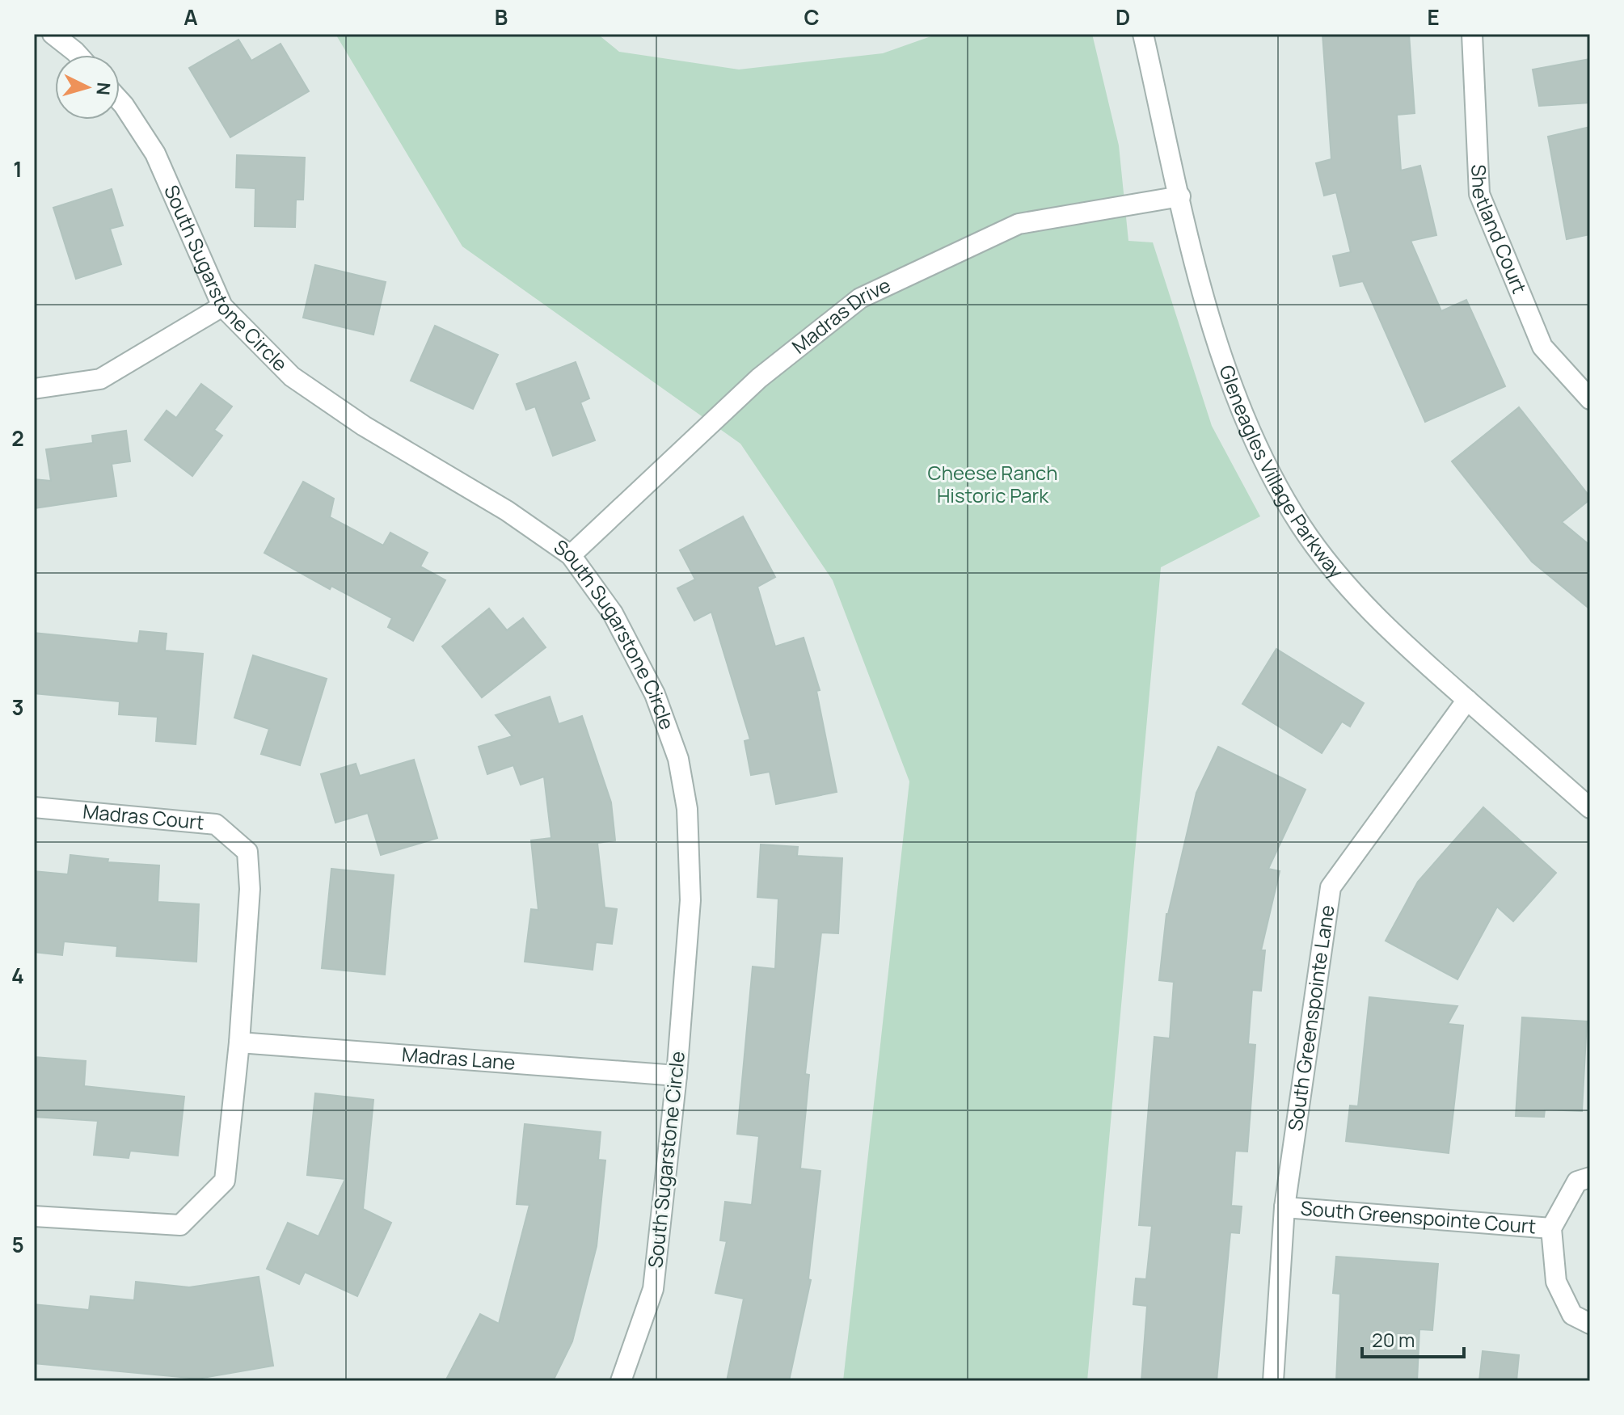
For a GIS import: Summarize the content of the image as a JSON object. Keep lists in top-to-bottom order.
{
  "streets": {
    "street": [
      "Shetland Court",
      "South Sugarstone Circle",
      "Madras Drive",
      "Gleneagles Village Parkway",
      "Madras Court",
      "South Greenspointe Lane",
      "Madras Lane",
      "South Greenspointe Court"
    ]
  },
  "crossings": [
    ["South Sugarstone Circle", "Madras Drive"],
    ["South Sugarstone Circle", "Madras Lane"],
    ["Madras Drive", "Gleneagles Village Parkway"],
    ["Gleneagles Village Parkway", "South Greenspointe Lane"],
    ["Madras Court", "Madras Lane"],
    ["South Greenspointe Lane", "South Greenspointe Court"]
  ],
  "parks": ["Cheese Ranch Historic Park"],
  "scale_bar": "20 m",
  "north": "right",
  "grid": {
    "columns": [
      "A",
      "B",
      "C",
      "D",
      "E"
    ],
    "rows": [
      "1",
      "2",
      "3",
      "4",
      "5"
    ]
  }
}
